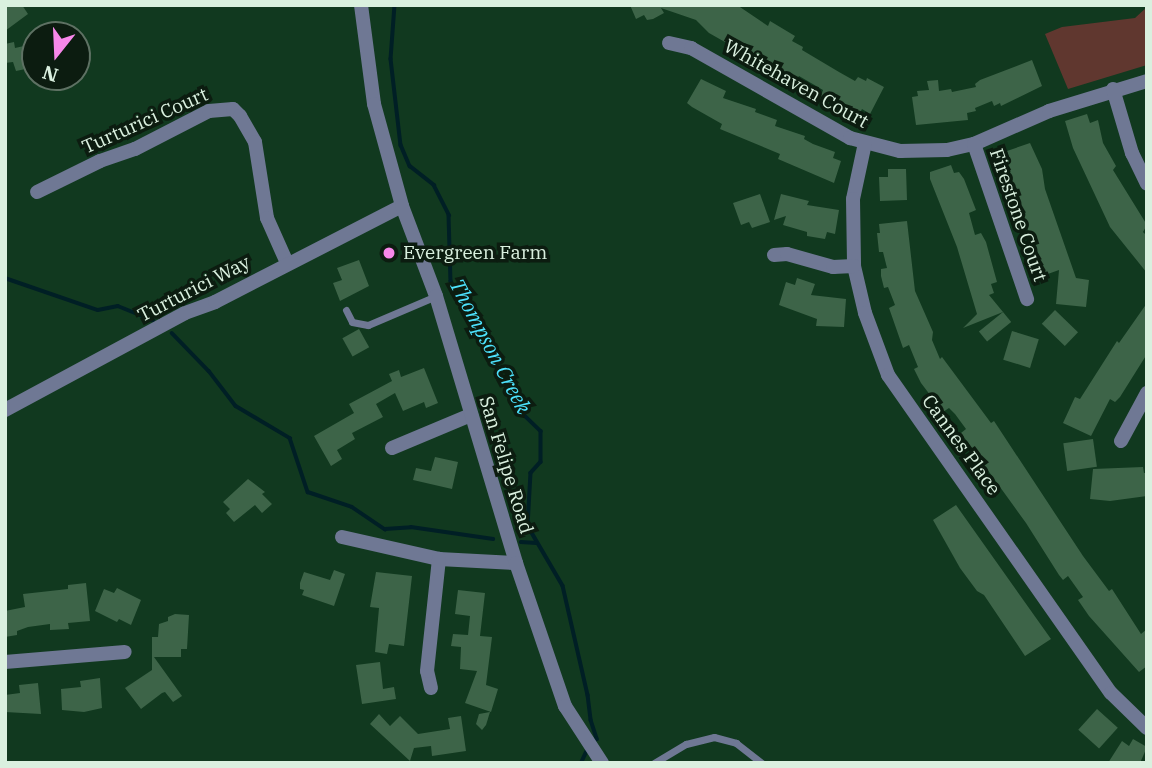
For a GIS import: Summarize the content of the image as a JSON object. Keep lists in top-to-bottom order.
{
  "streets": {
    "street": [
      "Whitehaven Court",
      "Turturici Court",
      "Firestone Court",
      "Turturici Way",
      "Cannes Place",
      "San Felipe Road"
    ]
  },
  "crossings": [
    ["Whitehaven Court", "Firestone Court"],
    ["Whitehaven Court", "Cannes Place"],
    ["Turturici Court", "Turturici Way"],
    ["Turturici Way", "San Felipe Road"]
  ],
  "water": ["Thompson Creek"],
  "places": ["Evergreen Farm"],
  "north": "bottom"
}
